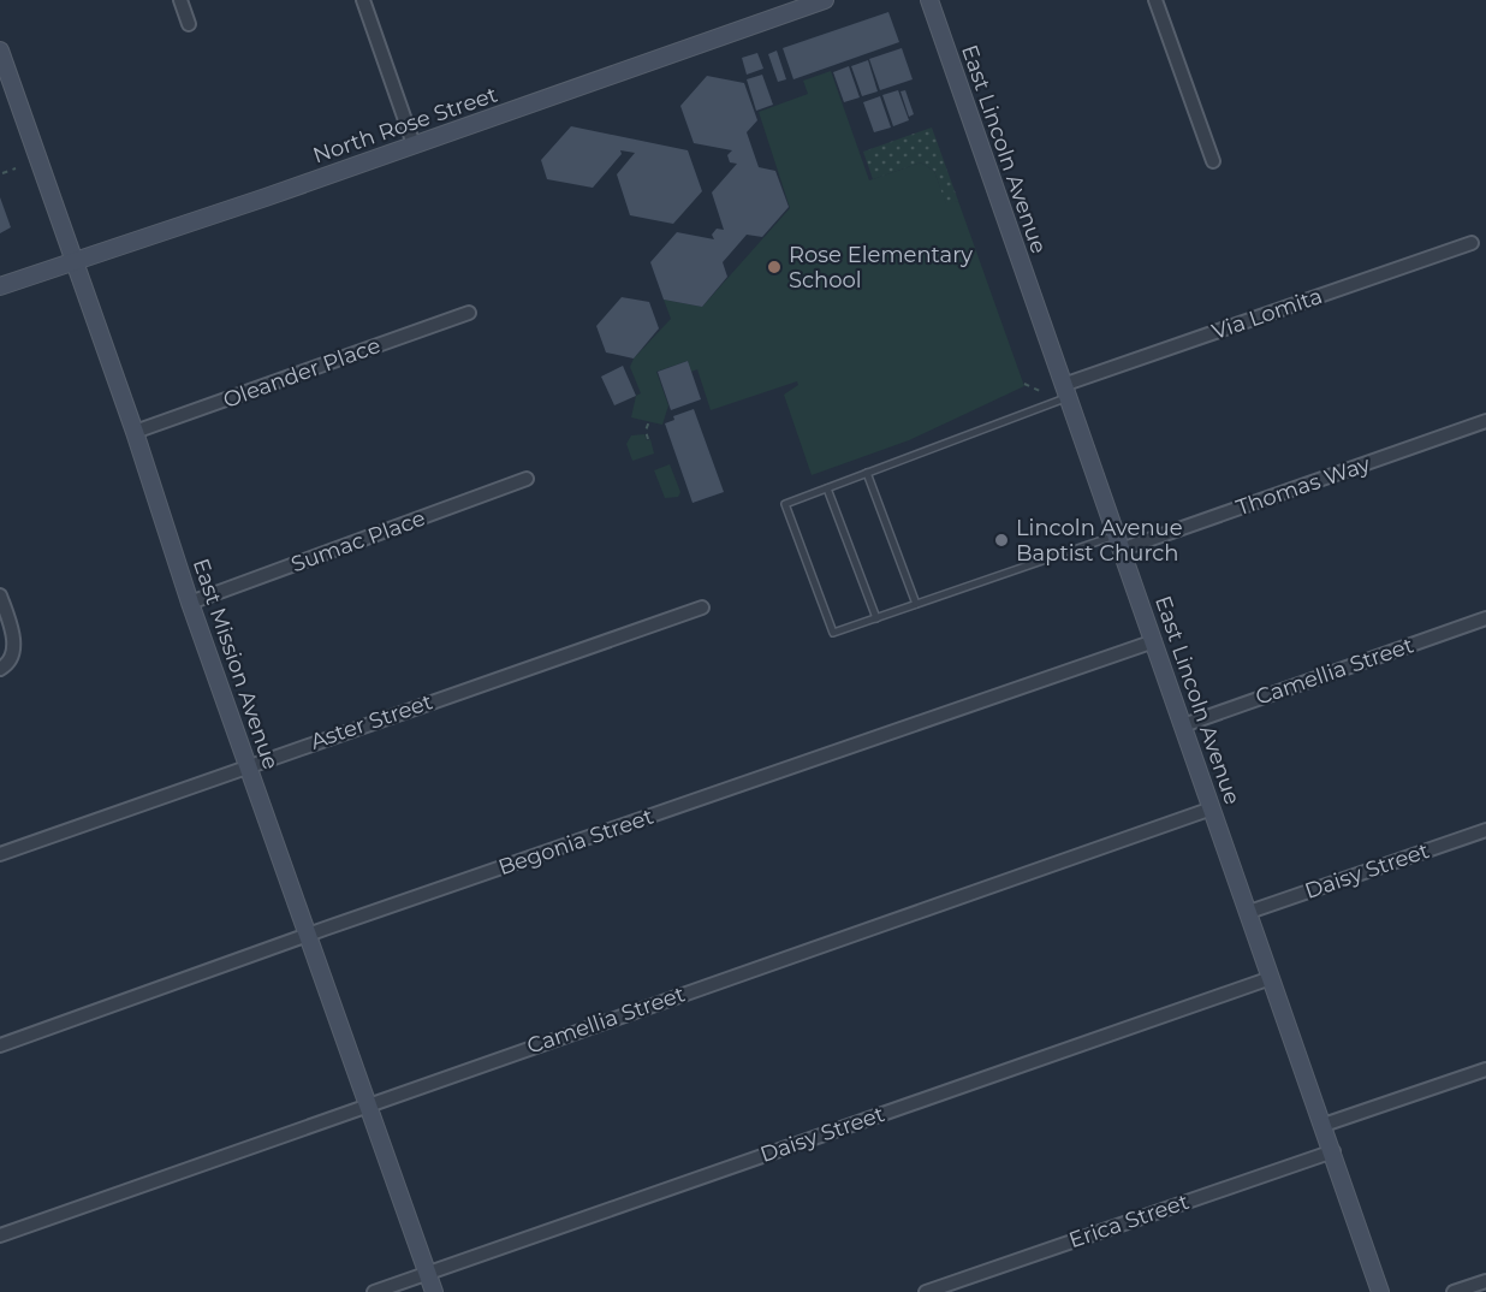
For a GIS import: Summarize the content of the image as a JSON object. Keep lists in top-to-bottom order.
{
  "streets": {
    "main road": ["North Rose Street", "East Lincoln Avenue", "East Mission Avenue"],
    "street": [
      "Via Lomita",
      "Oleander Place",
      "Thomas Way",
      "Sumac Place",
      "Camellia Street",
      "Aster Street",
      "Begonia Street",
      "Daisy Street",
      "Erica Street"
    ]
  },
  "crossings": [
    ["North Rose Street", "East Mission Avenue"],
    ["East Lincoln Avenue", "Via Lomita"],
    ["East Lincoln Avenue", "Thomas Way"],
    ["East Lincoln Avenue", "Camellia Street"],
    ["East Lincoln Avenue", "Begonia Street"],
    ["East Lincoln Avenue", "Daisy Street"],
    ["East Lincoln Avenue", "Erica Street"],
    ["Oleander Place", "East Mission Avenue"],
    ["Sumac Place", "East Mission Avenue"],
    ["East Mission Avenue", "Camellia Street"],
    ["East Mission Avenue", "Aster Street"],
    ["East Mission Avenue", "Begonia Street"],
    ["East Mission Avenue", "Daisy Street"]
  ],
  "places": ["Rose Elementary School", "Lincoln Avenue Baptist Church"]
}
